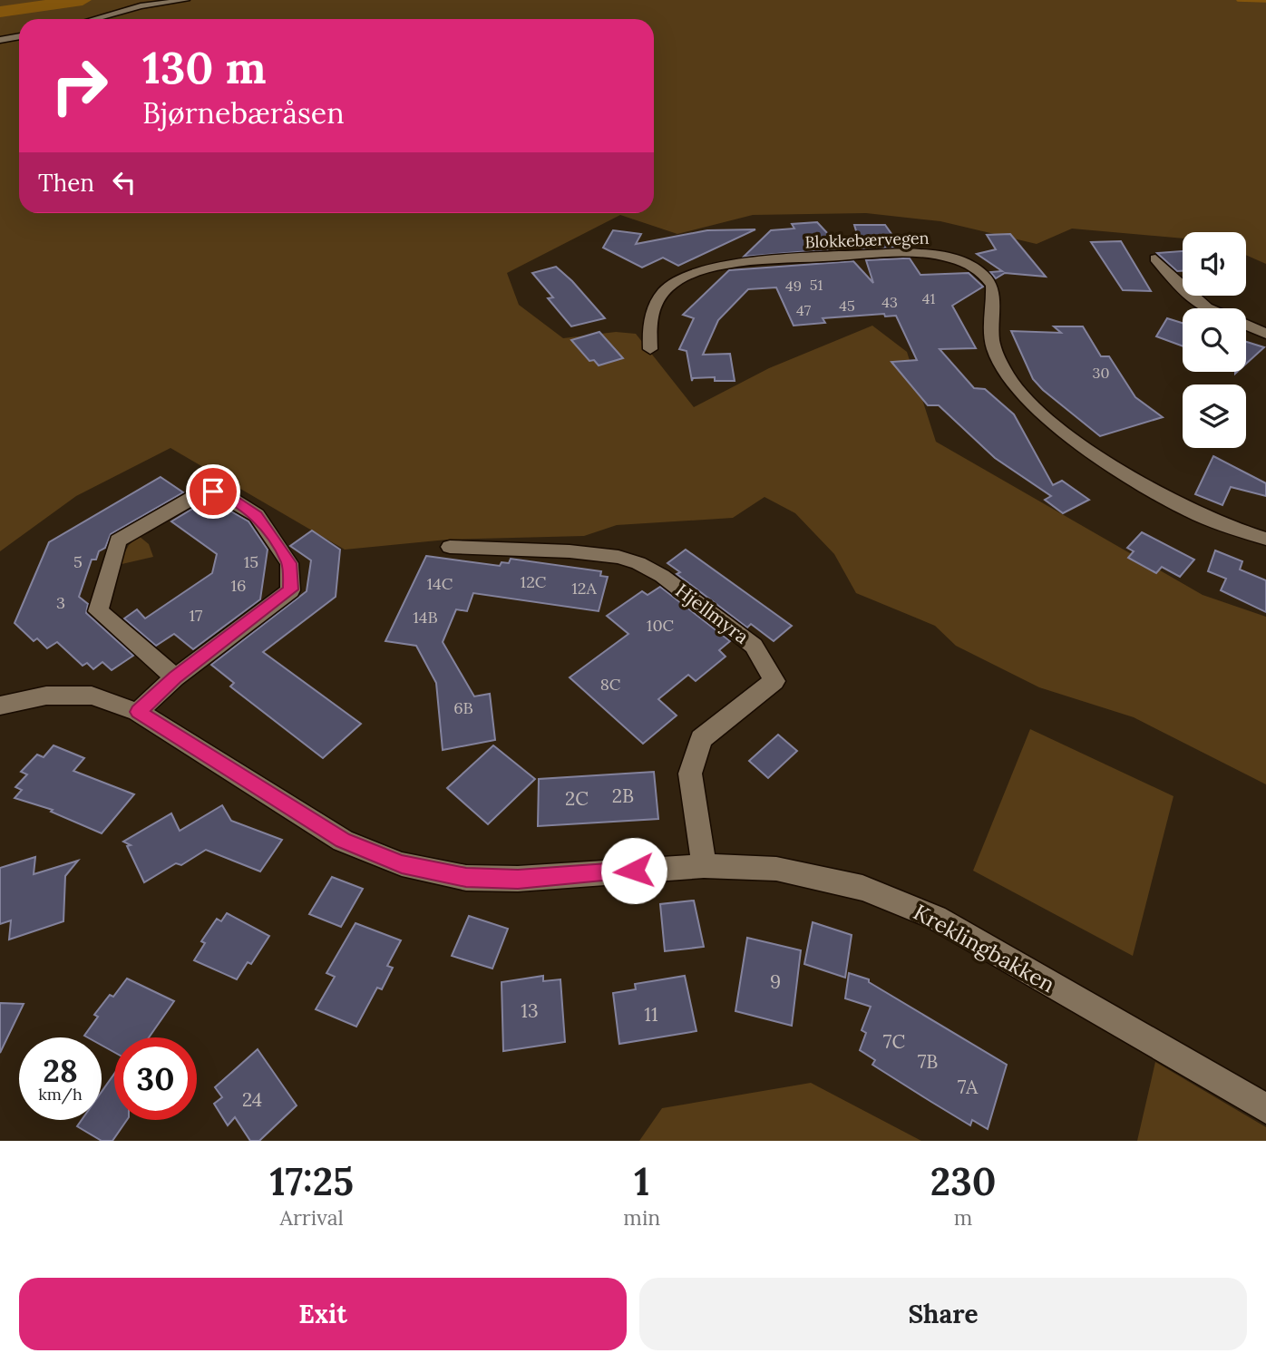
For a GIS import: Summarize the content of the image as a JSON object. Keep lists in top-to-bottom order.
{
  "streets": {
    "street": ["Blokkebærvegen", "Hjellmyra", "Kreklingbakken"]
  },
  "crossings": [
    ["Hjellmyra", "Kreklingbakken"]
  ],
  "house_numbers": [
    "51",
    "49",
    "41",
    "43",
    "45",
    "47",
    "30",
    "5",
    "15",
    "12C",
    "14C",
    "16",
    "12A",
    "3",
    "17",
    "14B",
    "10C",
    "8C",
    "6B",
    "2B",
    "2C",
    "9",
    "13",
    "11",
    "7C",
    "7B",
    "7A",
    "24"
  ],
  "page": {
    "turn": ["130 m", "Bjørnebæråsen"],
    "then": "Then",
    "speed": "28 km/h",
    "limit": "30",
    "eta": [
      "17:25",
      "Arrival",
      "1",
      "min",
      "230",
      "m"
    ],
    "buttons": ["Exit", "Share"]
  }
}
